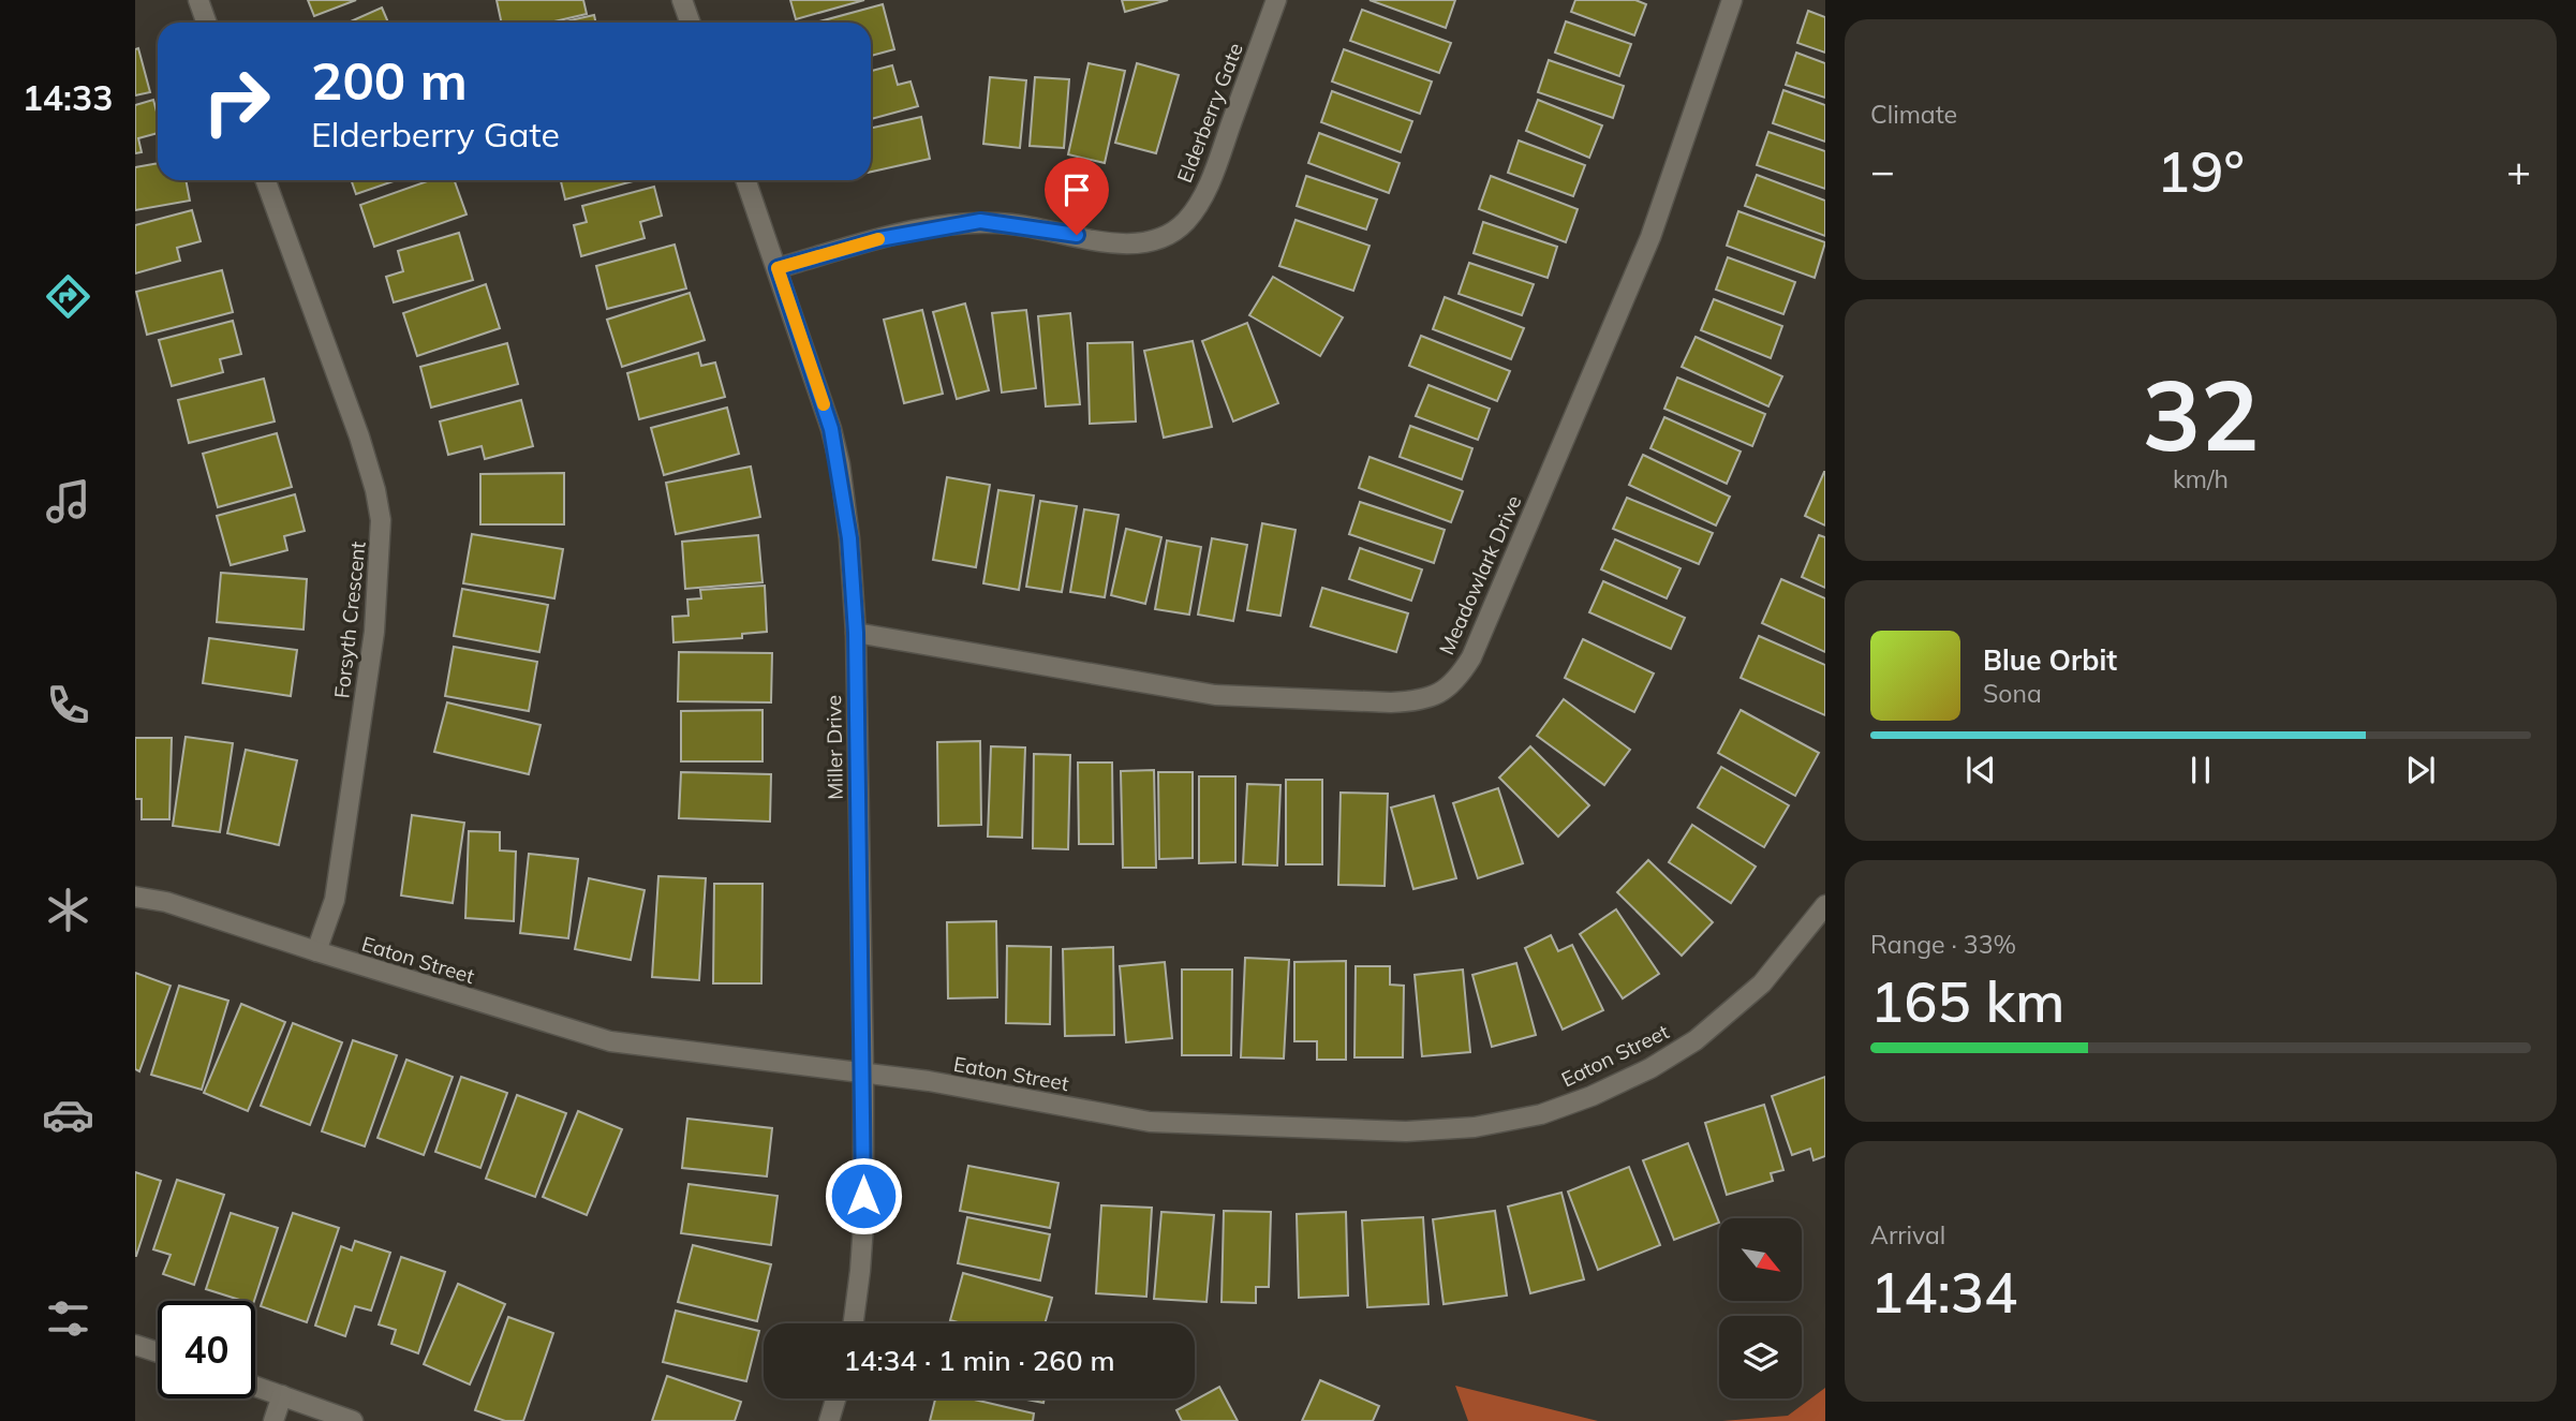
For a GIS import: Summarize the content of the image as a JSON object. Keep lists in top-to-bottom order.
{
  "streets": {
    "street": [
      "Elderberry Gate",
      "Meadowlark Drive",
      "Forsyth Crescent",
      "Miller Drive",
      "Eaton Street"
    ]
  },
  "crossings": [
    ["Elderberry Gate", "Miller Drive"],
    ["Meadowlark Drive", "Miller Drive"],
    ["Forsyth Crescent", "Eaton Street"],
    ["Miller Drive", "Eaton Street"]
  ],
  "north": "bottom right",
  "page": {
    "tabs": "14:33",
    "tile": [
      "Climate",
      ["32", "km/h"],
      ["Range · 33%", "165 km"],
      ["Arrival", "14:34"]
    ],
    "turn": ["200 m", "Elderberry Gate"],
    "heat": ["−", "19°", "+"],
    "song": ["Blue Orbit", "Sona"],
    "limit": "40",
    "trip": "14:34 · 1 min · 260 m"
  }
}
